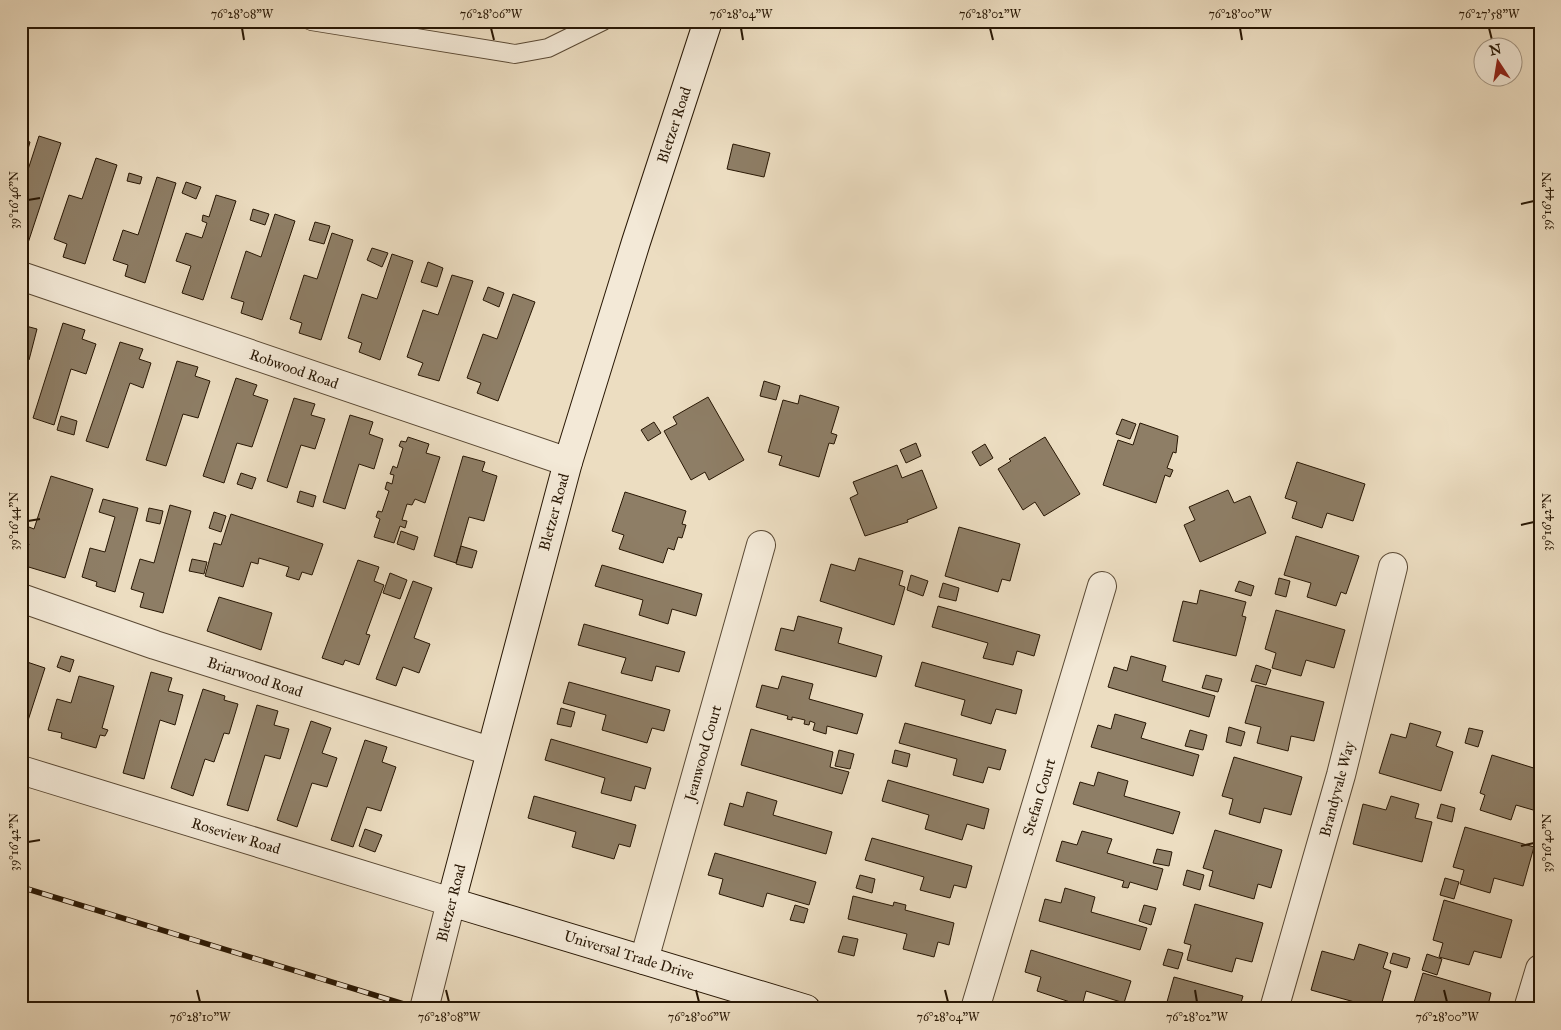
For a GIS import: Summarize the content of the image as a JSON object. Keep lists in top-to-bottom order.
{
  "streets": {
    "street": [
      "Bletzer Road",
      "Robwood Road",
      "Briarwood Road",
      "Jeanwood Court",
      "Brandyvale Way",
      "Stefan Court",
      "Roseview Road",
      "Universal Trade Drive"
    ]
  },
  "crossings": [
    ["Bletzer Road", "Robwood Road"],
    ["Bletzer Road", "Briarwood Road"],
    ["Bletzer Road", "Roseview Road"],
    ["Bletzer Road", "Universal Trade Drive"],
    ["Jeanwood Court", "Universal Trade Drive"],
    ["Roseview Road", "Universal Trade Drive"]
  ],
  "north": "top",
  "coordinates": [
    "76°28'08\"W",
    "76°28'06\"W",
    "76°28'04\"W",
    "76°28'02\"W",
    "76°28'00\"W",
    "76°27'58\"W",
    "39°16'46\"N",
    "39°16'44\"N",
    "39°16'42\"N",
    "39°16'40\"N",
    "76°28'10\"W"
  ]
}
